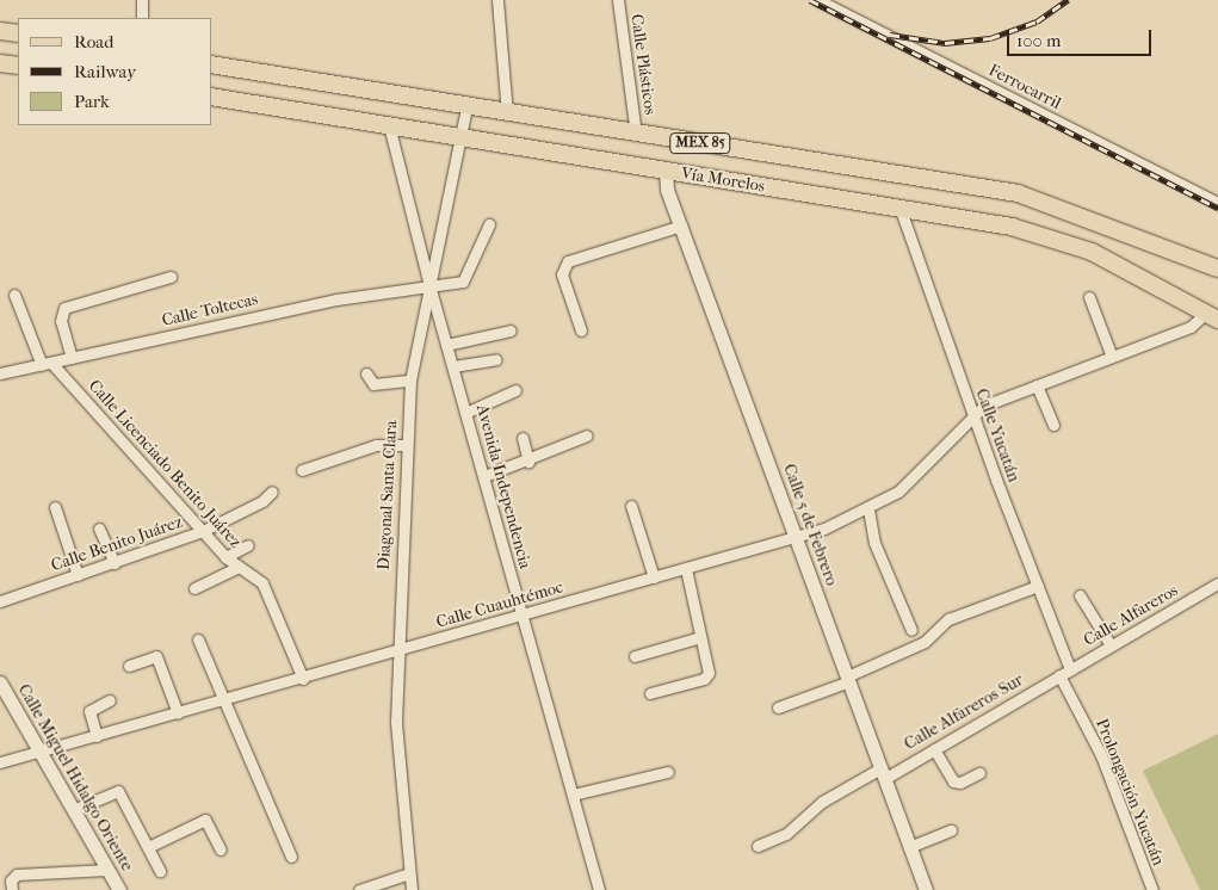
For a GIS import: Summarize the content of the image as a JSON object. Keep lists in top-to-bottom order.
{
  "streets": {
    "main road": ["MEX 85", "Vía Morelos"],
    "street": [
      "Calle Plásticos",
      "Ferrocarril",
      "Calle Toltecas",
      "Calle Yucatán",
      "Calle Licenciado Benito Juárez",
      "Avenida Independencia",
      "Diagonal Santa Clara",
      "Calle 5 de Febrero",
      "Calle Benito Juárez",
      "Calle Cuauhtémoc",
      "Calle Alfareros",
      "Calle Alfareros Sur",
      "Calle Miguel Hidalgo Oriente",
      "Prolongación Yucatán"
    ]
  },
  "crossings": [
    ["Calle Plásticos", "Vía Morelos"],
    ["Vía Morelos", "Calle Yucatán"],
    ["Vía Morelos", "Avenida Independencia"],
    ["Vía Morelos", "Diagonal Santa Clara"],
    ["Vía Morelos", "Calle 5 de Febrero"],
    ["Vía Morelos", "Calle Cuauhtémoc"],
    ["Calle Toltecas", "Calle Licenciado Benito Juárez"],
    ["Calle Toltecas", "Avenida Independencia"],
    ["Calle Toltecas", "Diagonal Santa Clara"],
    ["Calle Yucatán", "Calle Cuauhtémoc"],
    ["Calle Yucatán", "Calle Alfareros"],
    ["Calle Licenciado Benito Juárez", "Calle Benito Juárez"],
    ["Calle Licenciado Benito Juárez", "Calle Cuauhtémoc"],
    ["Avenida Independencia", "Diagonal Santa Clara"],
    ["Avenida Independencia", "Calle Cuauhtémoc"],
    ["Diagonal Santa Clara", "Calle Cuauhtémoc"],
    ["Calle 5 de Febrero", "Calle Cuauhtémoc"],
    ["Calle 5 de Febrero", "Calle Alfareros Sur"],
    ["Calle Cuauhtémoc", "Calle Miguel Hidalgo Oriente"],
    ["Calle Alfareros", "Calle Alfareros Sur"],
    ["Calle Alfareros", "Prolongación Yucatán"],
    ["Calle Alfareros Sur", "Prolongación Yucatán"]
  ],
  "legend": ["Road", "Railway", "Park"],
  "scale_bar": "100 m"
}
